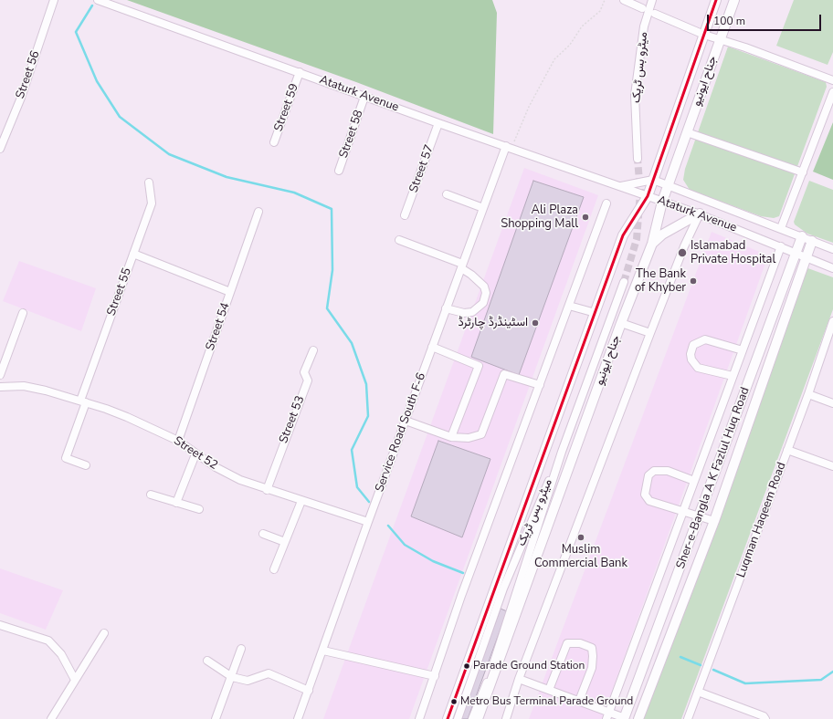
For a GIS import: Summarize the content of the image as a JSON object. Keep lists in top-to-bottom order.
{
  "streets": {
    "main road": ["جناح ایونیو", "Sher-e-Bangla A K Fazlul Huq Road"],
    "street": [
      "میٹرو بس ٹریک",
      "Street 56",
      "Ataturk Avenue",
      "Street 59",
      "Street 58",
      "Street 57",
      "Street 55",
      "Street 54",
      "Street 53",
      "Service Road South F-6",
      "Street 52",
      "Luqman Haqeem Road"
    ]
  },
  "crossings": [
    ["جناح ایونیو", "Ataturk Avenue"],
    ["Ataturk Avenue", "Street 59"],
    ["Ataturk Avenue", "Street 58"],
    ["Ataturk Avenue", "Street 57"],
    ["Ataturk Avenue", "Service Road South F-6"],
    ["Ataturk Avenue", "Sher-e-Bangla A K Fazlul Huq Road"],
    ["Street 55", "Street 52"],
    ["Street 54", "Street 52"],
    ["Street 53", "Street 52"],
    ["Service Road South F-6", "Street 52"]
  ],
  "places": [
    "Ali Plaza Shopping Mall",
    "Islamabad Private Hospital",
    "The Bank of Khyber",
    "اسٹینڈرڈ چارٹرڈ",
    "Muslim Commercial Bank",
    "Parade Ground Station",
    "Metro Bus Terminal Parade Ground"
  ],
  "scale_bar": "100 m"
}
